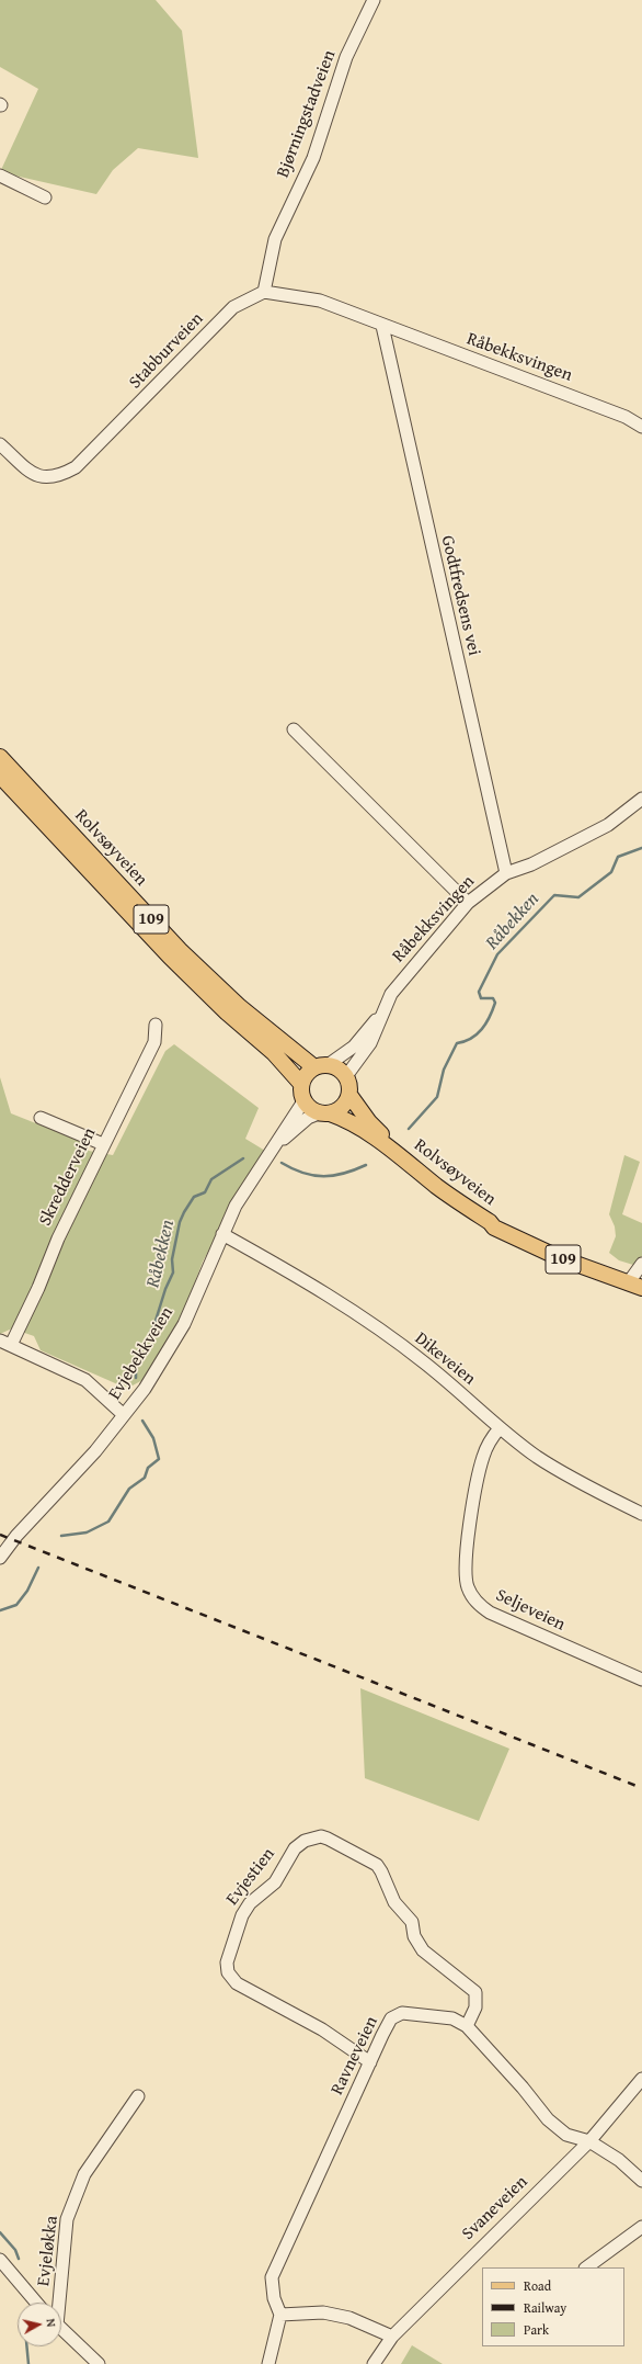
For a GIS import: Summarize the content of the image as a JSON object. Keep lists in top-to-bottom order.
{
  "streets": {
    "main road": ["Rolvsøyveien", "109"],
    "street": [
      "Bjørningstadveien",
      "Stabburveien",
      "Råbekksvingen",
      "Godtfredsens vei",
      "Skredderveien",
      "Evjebekkveien",
      "Dikeveien",
      "Seljeveien",
      "Evjestien",
      "Ravneveien",
      "Svaneveien",
      "Evjeløkka"
    ]
  },
  "crossings": [
    ["Bjørningstadveien", "Stabburveien"],
    ["Råbekksvingen", "Godtfredsens vei"],
    ["Råbekksvingen", "Rolvsøyveien"],
    ["Råbekksvingen", "109"],
    ["Råbekksvingen", "Evjebekkveien"],
    ["Rolvsøyveien", "109"],
    ["Rolvsøyveien", "Evjebekkveien"],
    ["109", "Evjebekkveien"],
    ["Evjebekkveien", "Dikeveien"],
    ["Dikeveien", "Seljeveien"],
    ["Evjestien", "Ravneveien"],
    ["Ravneveien", "Svaneveien"]
  ],
  "water": ["Råbekken"],
  "legend": ["Road", "Railway", "Park"],
  "north": "right"
}
